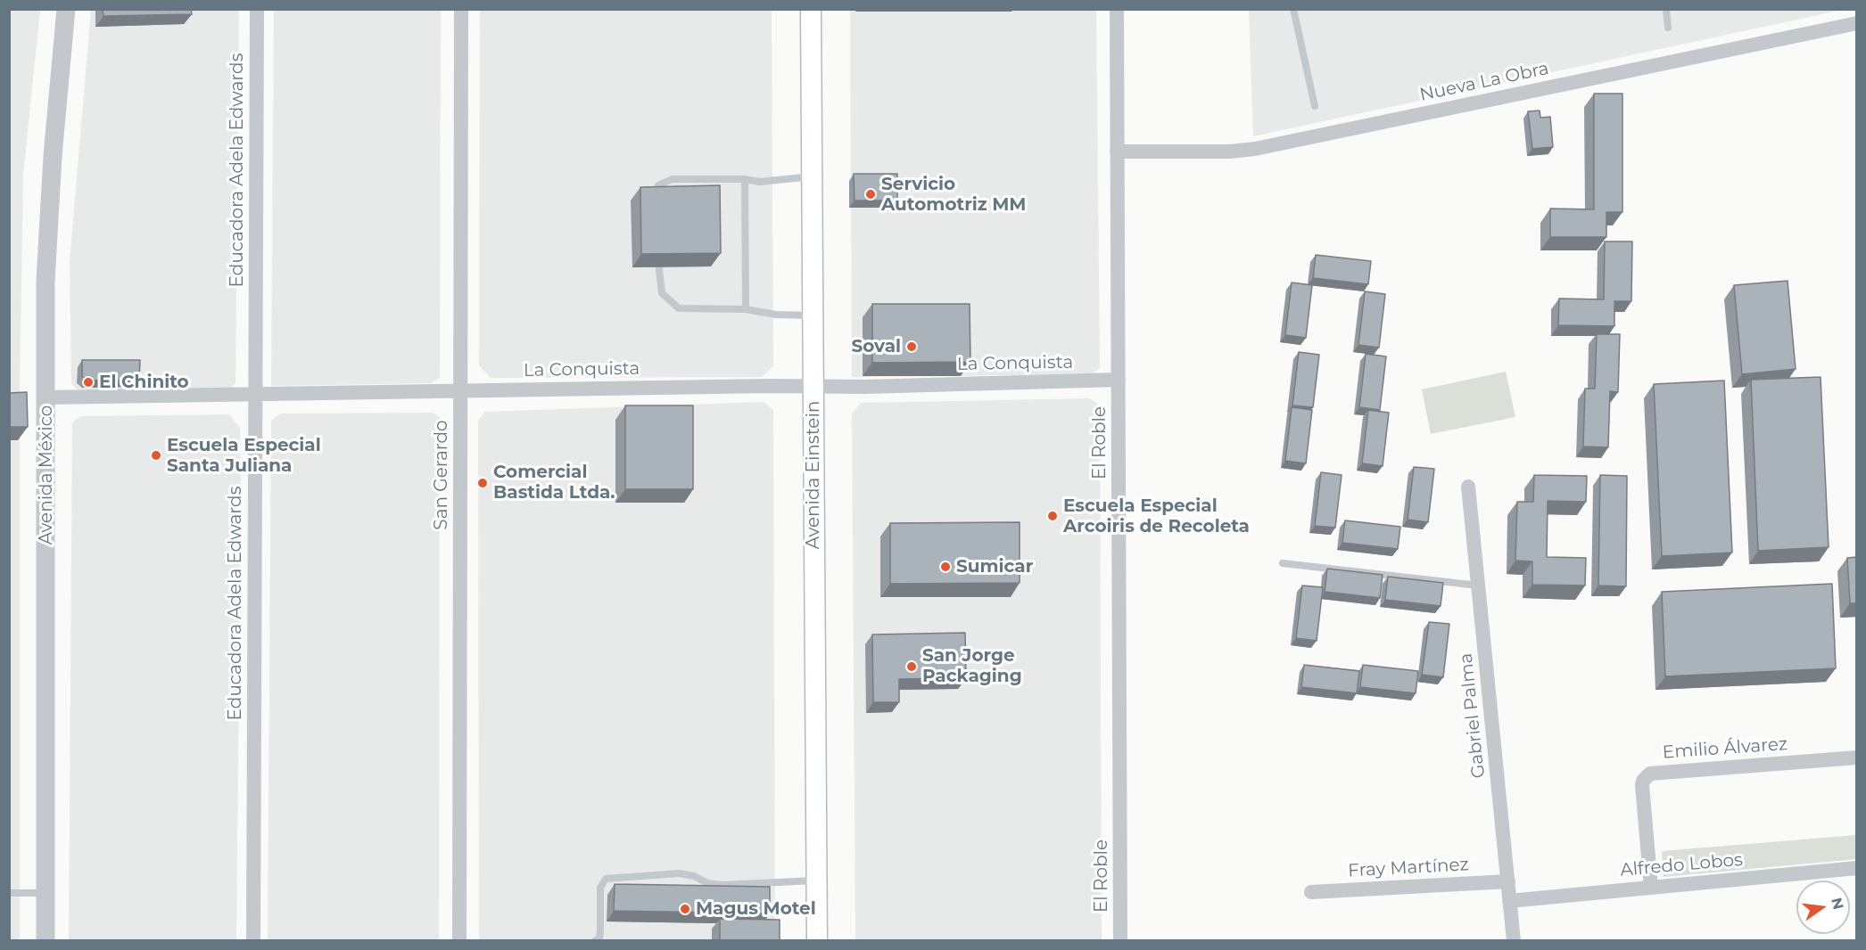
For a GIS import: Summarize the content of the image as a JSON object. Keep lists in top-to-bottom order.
{
  "streets": {
    "main road": ["Avenida Einstein"],
    "street": [
      "Nueva La Obra",
      "Educadora Adela Edwards",
      "La Conquista",
      "El Roble",
      "Avenida México",
      "San Gerardo",
      "Gabriel Palma",
      "Emilio Álvarez",
      "Alfredo Lobos",
      "Fray Martínez"
    ]
  },
  "crossings": [
    ["Nueva La Obra", "El Roble"],
    ["Educadora Adela Edwards", "La Conquista"],
    ["La Conquista", "El Roble"],
    ["La Conquista", "Avenida México"],
    ["La Conquista", "San Gerardo"],
    ["La Conquista", "Avenida Einstein"],
    ["Gabriel Palma", "Alfredo Lobos"],
    ["Gabriel Palma", "Fray Martínez"],
    ["Emilio Álvarez", "Alfredo Lobos"]
  ],
  "places": [
    "Servicio Automotriz MM",
    "Soval",
    "El Chinito",
    "Escuela Especial Santa Juliana",
    "Comercial Bastida Ltda.",
    "Escuela Especial Arcoiris de Recoleta",
    "Sumicar",
    "San Jorge Packaging",
    "Magus Motel"
  ],
  "north": "right"
}
